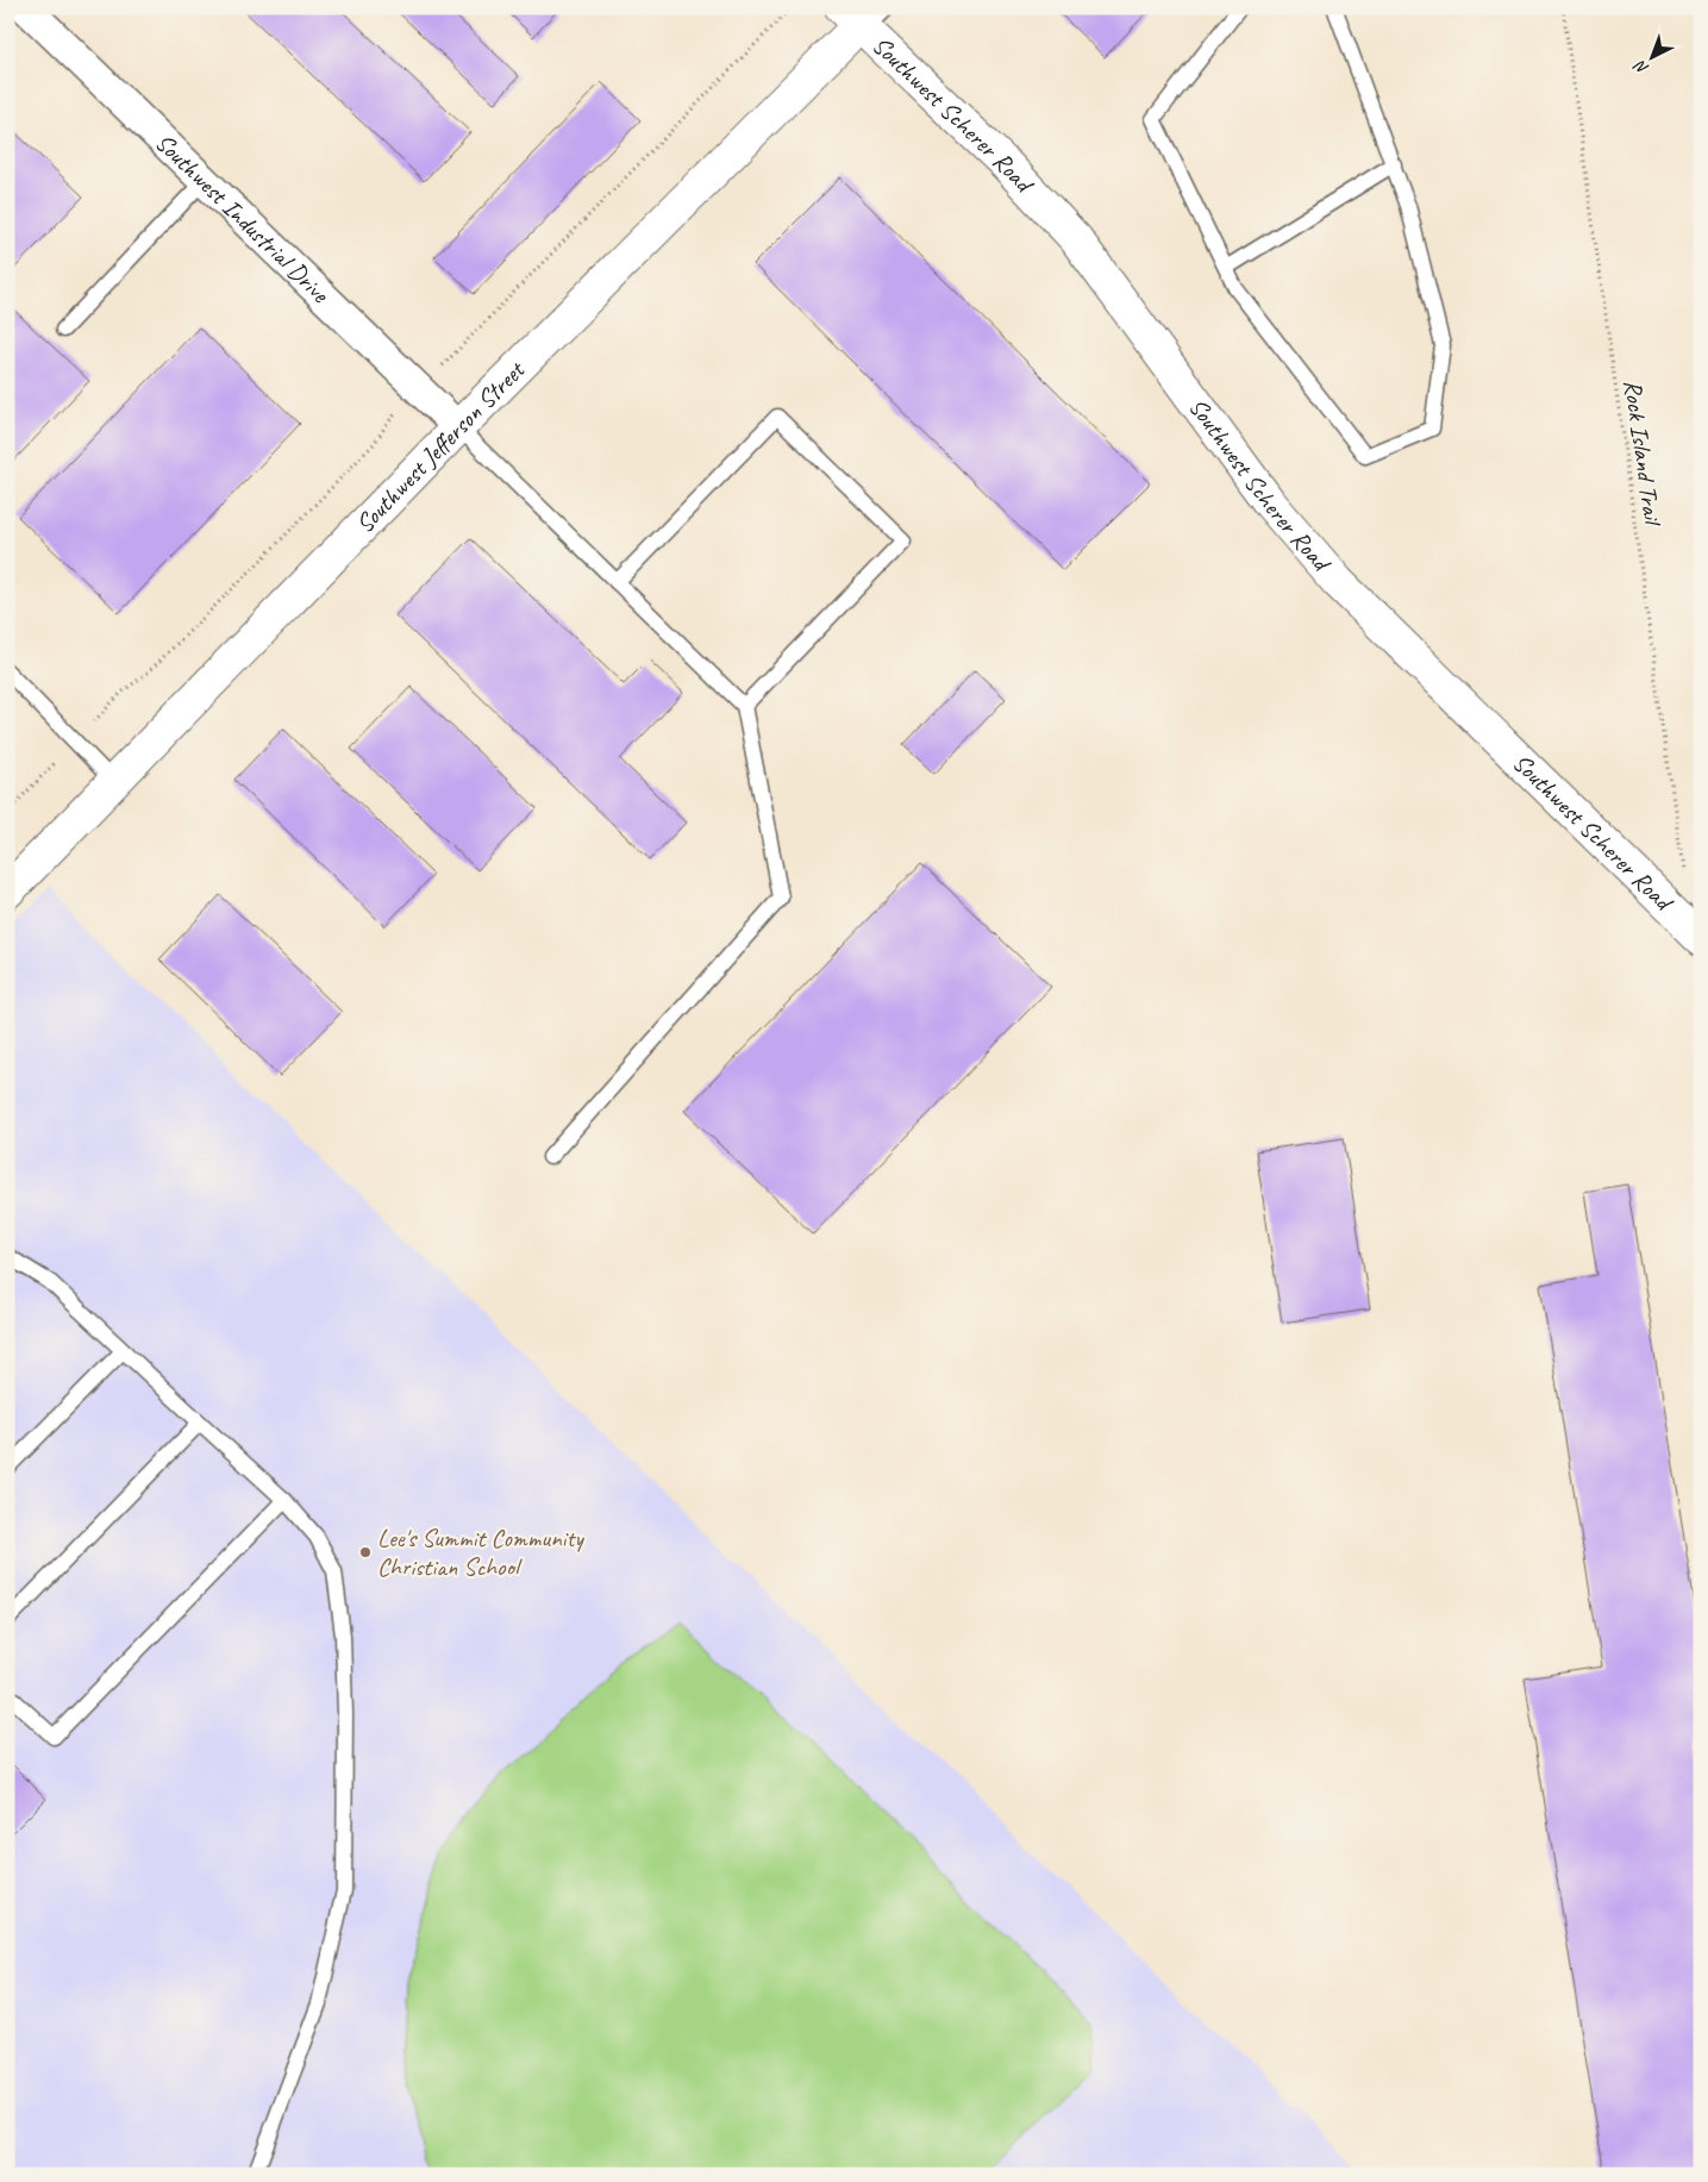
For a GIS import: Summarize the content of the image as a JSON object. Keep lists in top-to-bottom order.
{
  "streets": {
    "main road": ["Southwest Scherer Road", "Southwest Jefferson Street"],
    "street": ["Southwest Industrial Drive"],
    "path": ["Rock Island Trail"]
  },
  "crossings": [
    ["Southwest Scherer Road", "Southwest Jefferson Street"],
    ["Southwest Industrial Drive", "Southwest Jefferson Street"]
  ],
  "places": ["Lee's Summit Community Christian School"],
  "north": "bottom left"
}
